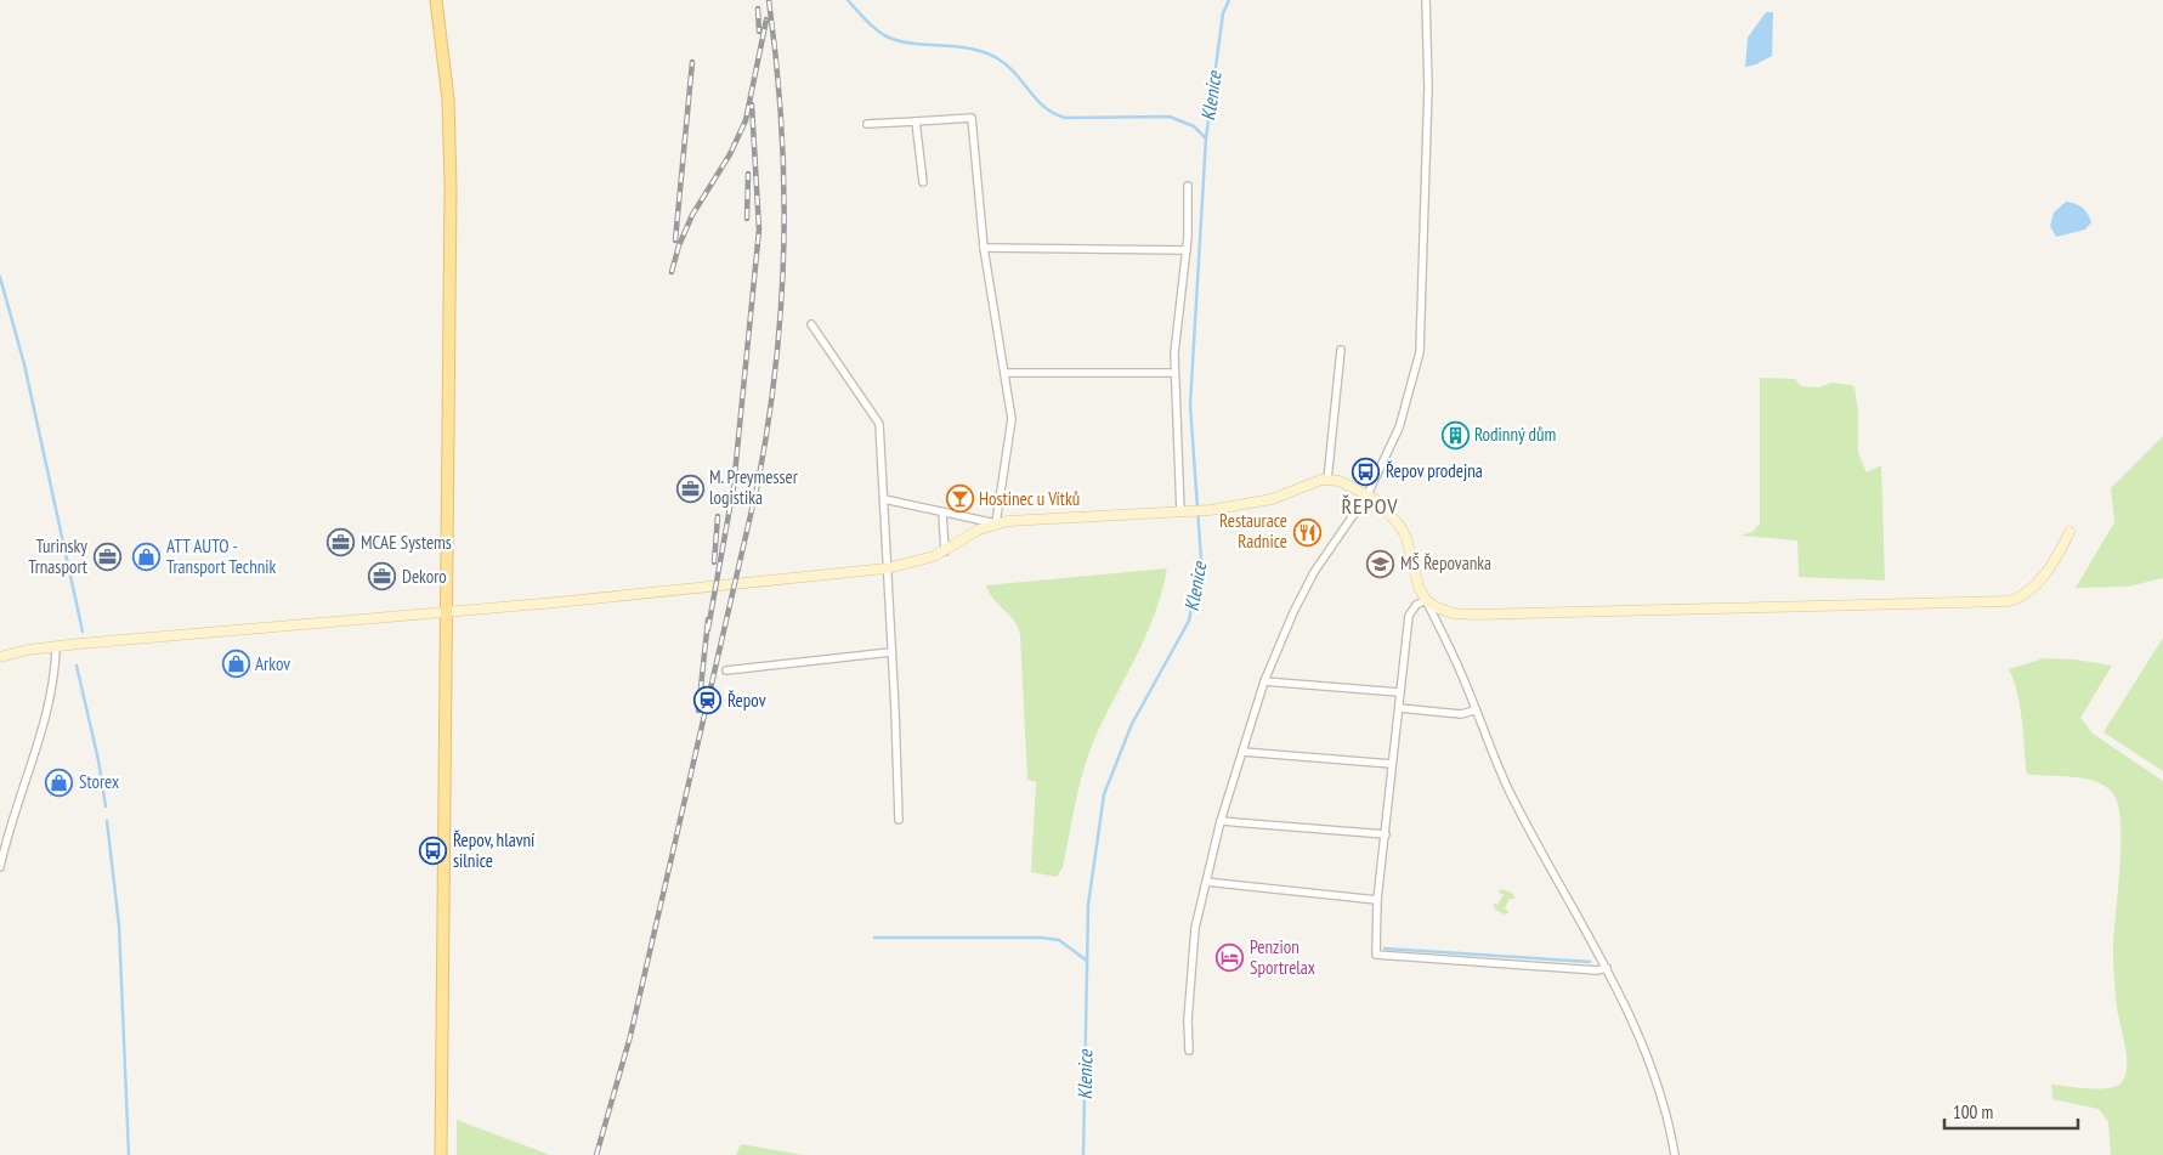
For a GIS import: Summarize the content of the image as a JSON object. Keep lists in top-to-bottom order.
{
  "districts": ["ŘEPOV"],
  "water": ["Klenice"],
  "places": {
    "building": ["Rodinný dům"],
    "bus stop": ["Řepov prodejna", "Řepov, hlavní silnice"],
    "office": [
      "M. Preymesser logistika",
      "MCAE Systems",
      "Turinsky Trnasport",
      "Dekoro"
    ],
    "bar": ["Hostinec u Vítků"],
    "restaurant": ["Restaurace Radnice"],
    "shop": ["ATT AUTO - Transport Technik", "Arkov", "Storex"],
    "school or university": ["MŠ Řepovanka"],
    "station": ["Řepov"],
    "hotel": ["Penzion Sportrelax"]
  },
  "scale_bar": "100 m"
}
